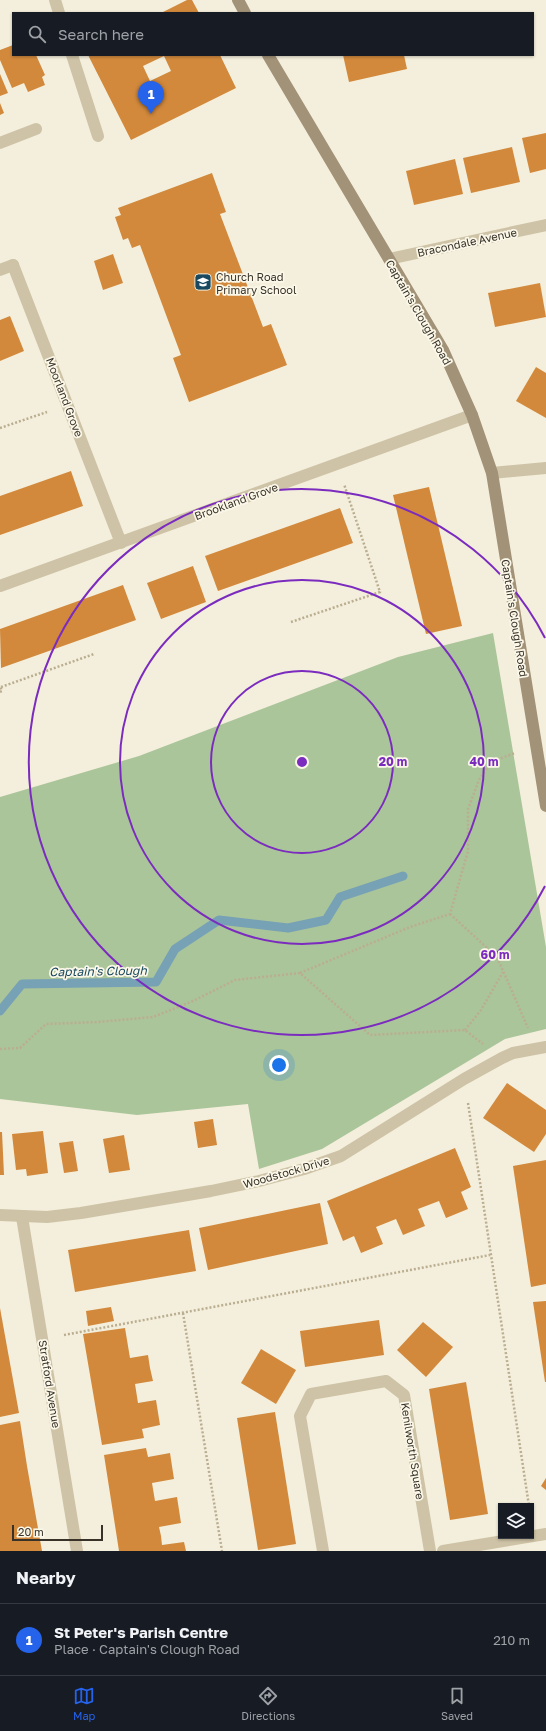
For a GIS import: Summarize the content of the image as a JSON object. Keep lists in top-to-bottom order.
{
  "streets": {
    "street": [
      "Bracondale Avenue",
      "Captain's Clough Road",
      "Moorland Grove",
      "Brookland Grove",
      "Woodstock Drive",
      "Stratford Avenue",
      "Kenilworth Square"
    ]
  },
  "crossings": [
    ["Bracondale Avenue", "Captain's Clough Road"],
    ["Captain's Clough Road", "Brookland Grove"],
    ["Moorland Grove", "Brookland Grove"],
    ["Woodstock Drive", "Stratford Avenue"]
  ],
  "water": ["Captain's Clough"],
  "places": {
    "school or university": ["Church Road Primary School"]
  },
  "scale_bar": "20 m",
  "page": {
    "search": "Search here",
    "pins": "1",
    "scale": "20 m",
    "heading": "Nearby",
    "list": [
      {
        "mark": "1",
        "name": "St Peter's Parish Centre",
        "note": "Place · Captain's Clough Road",
        "value": "210 m"
      }
    ],
    "nav": ["Map", "Directions", "Saved"]
  },
  "rings": ["20 m", "40 m", "60 m"]
}
